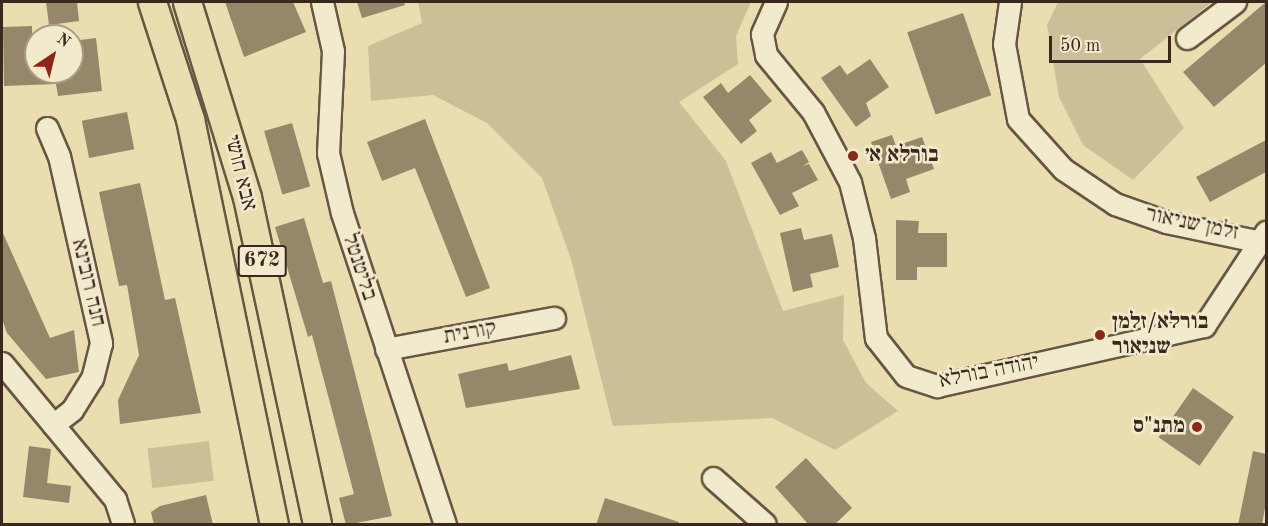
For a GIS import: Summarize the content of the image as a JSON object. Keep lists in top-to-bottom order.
{
  "streets": {
    "main road": ["אבא חושי", "672"],
    "street": [
      "זלמן שניאור",
      "בליטנטל",
      "חנה רובינא",
      "קורנית",
      "יהודה בורלא"
    ]
  },
  "crossings": [
    ["זלמן שניאור", "יהודה בורלא"],
    ["בליטנטל", "קורנית"]
  ],
  "places": ["בורלא א׳", "בורלא/זלמן שניאור", "מתנ\"ס"],
  "scale_bar": "50 m",
  "north": "top right"
}
